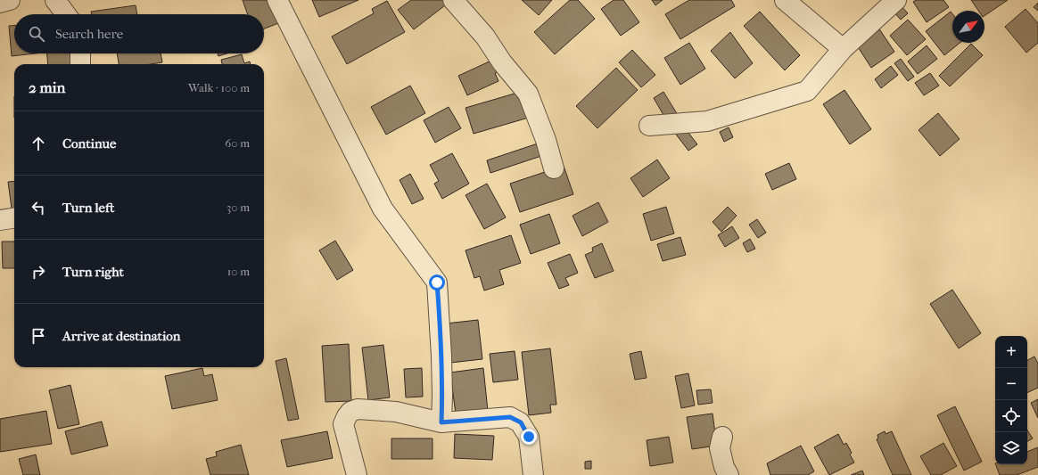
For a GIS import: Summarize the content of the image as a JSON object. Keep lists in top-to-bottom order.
{
  "north": "top right",
  "page": {
    "search": "Search here",
    "heading": ["2 min", "Walk · 100 m"],
    "list": [
      ["Continue", "60 m"],
      ["Turn left", "30 m"],
      ["Turn right", "10 m"],
      "Arrive at destination"
    ],
    "map_buttons": ["+", "−"]
  }
}
